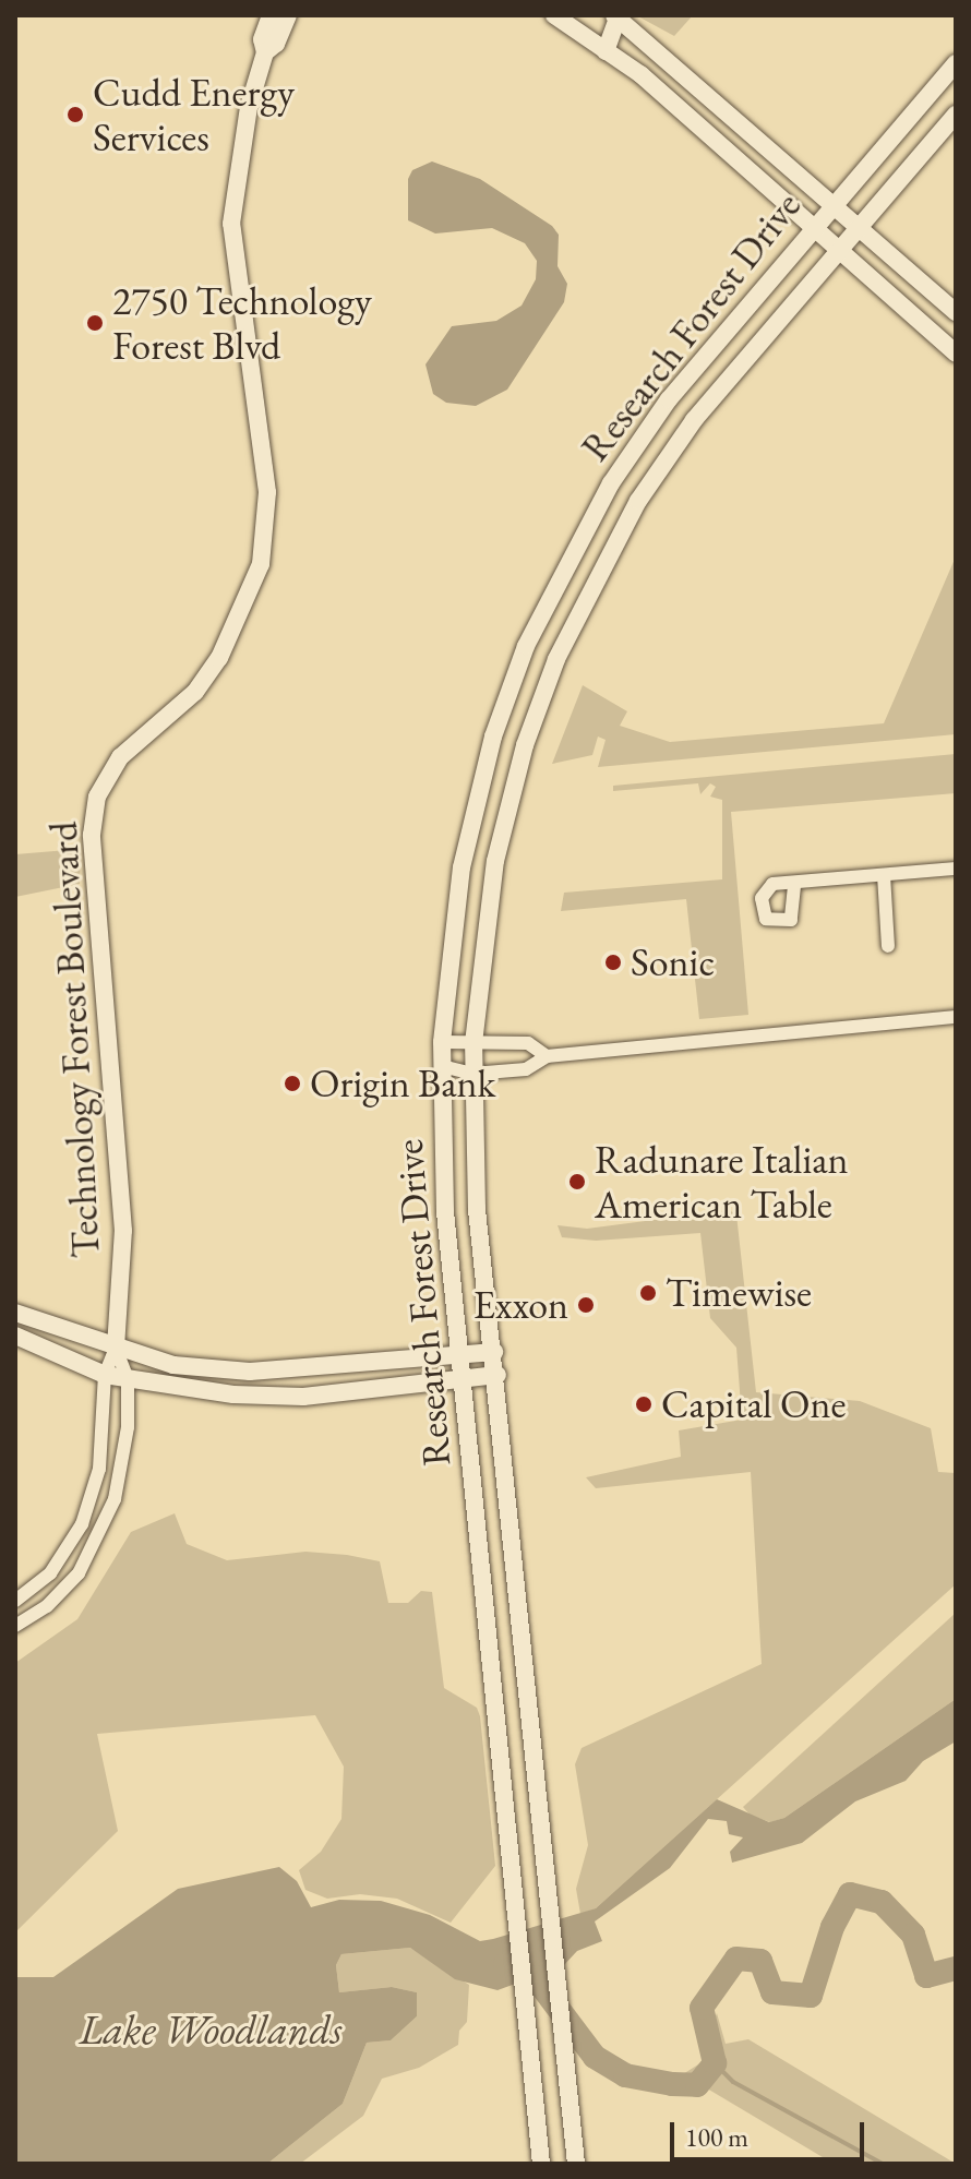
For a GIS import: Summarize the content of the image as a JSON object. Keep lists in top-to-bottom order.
{
  "streets": {
    "main road": ["Research Forest Drive", "Technology Forest Boulevard"]
  },
  "water": ["Lake Woodlands"],
  "places": [
    "Cudd Energy Services",
    "2750 Technology Forest Blvd",
    "Sonic",
    "Origin Bank",
    "Radunare Italian American Table",
    "Timewise",
    "Exxon",
    "Capital One"
  ],
  "scale_bar": "100 m"
}
